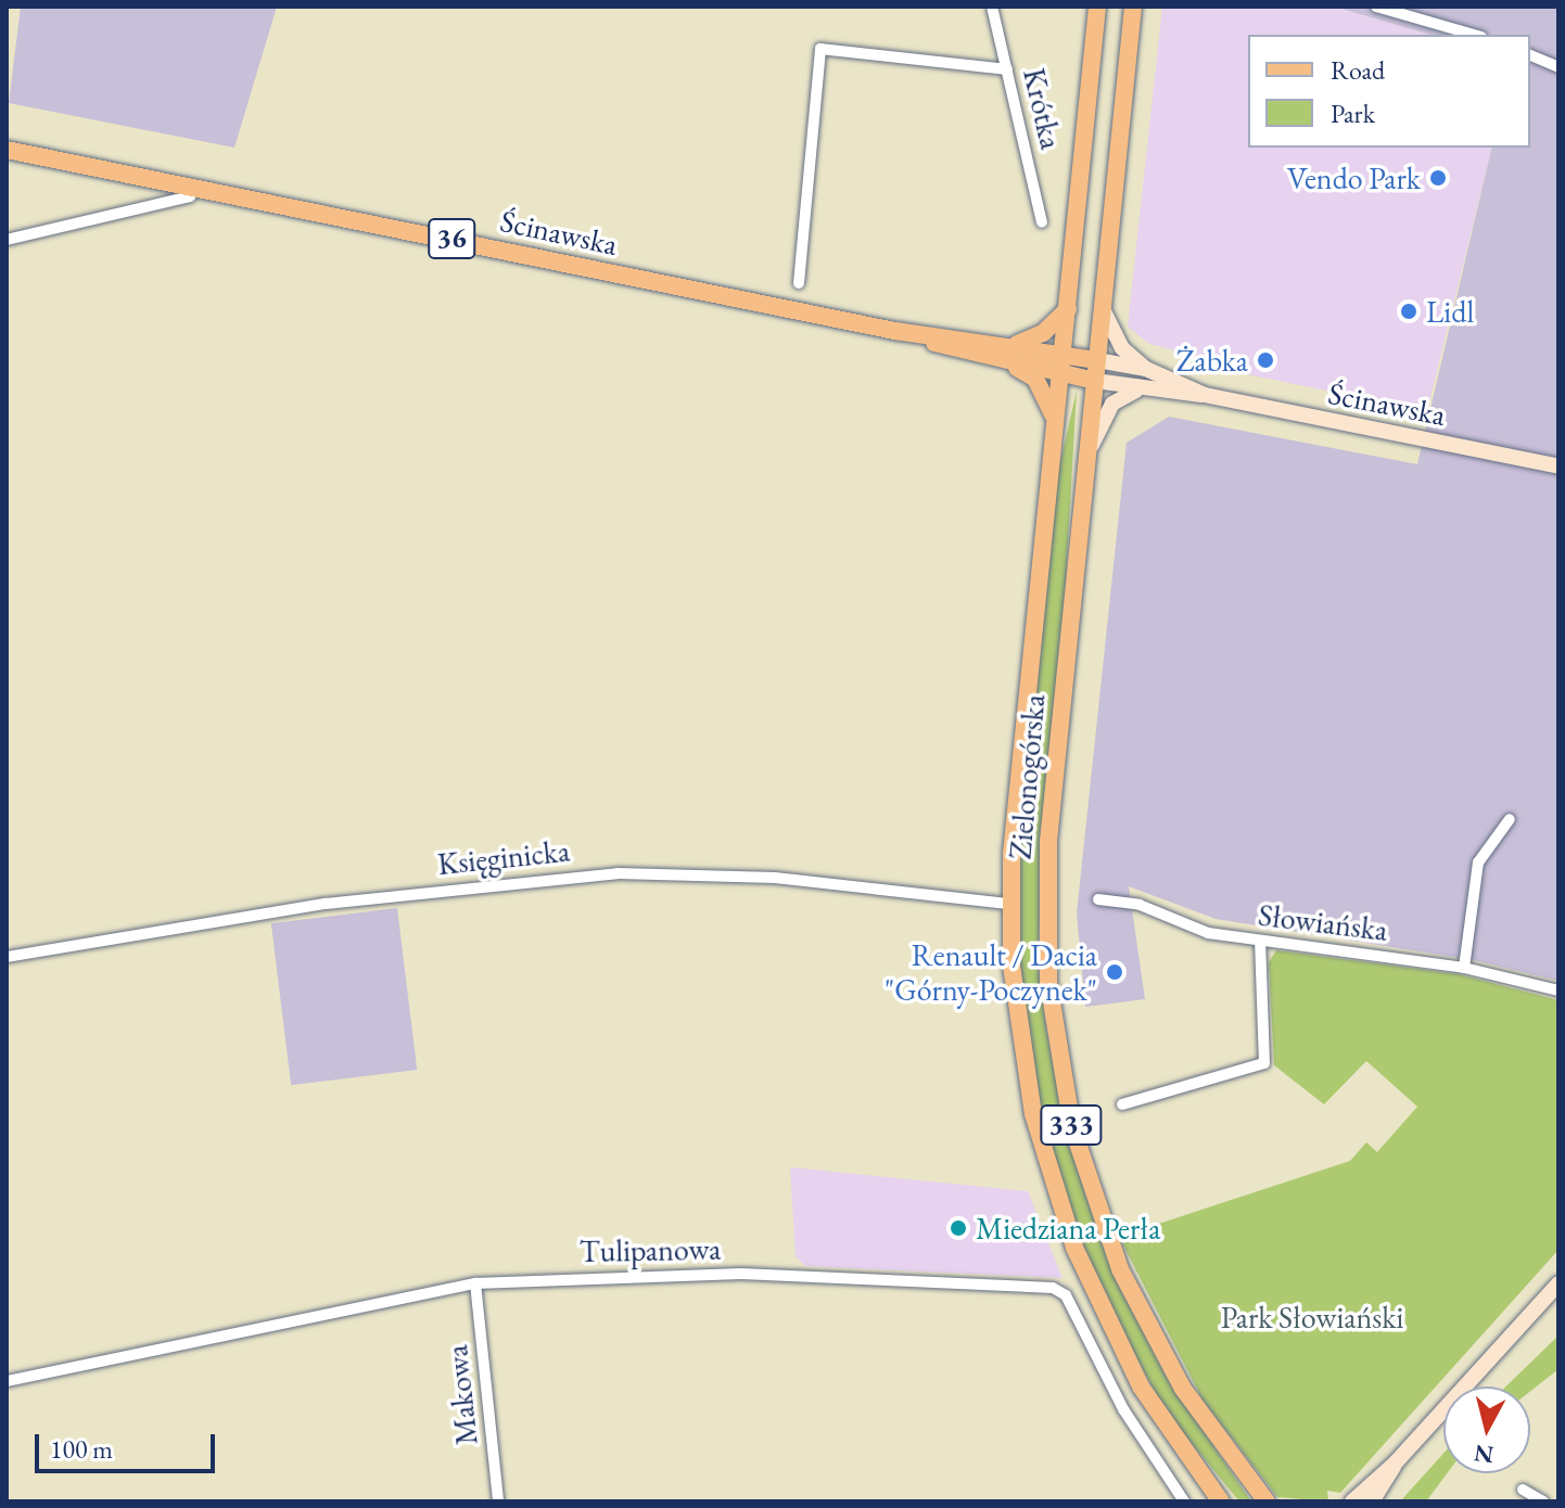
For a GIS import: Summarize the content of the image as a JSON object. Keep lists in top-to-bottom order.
{
  "streets": {
    "main road": [
      "Ścinawska",
      "36",
      "Zielonogórska",
      "333"
    ],
    "street": [
      "Krótka",
      "Księginicka",
      "Słowiańska",
      "Tulipanowa",
      "Makowa"
    ]
  },
  "crossings": [
    ["Ścinawska", "36"],
    ["Ścinawska", "Zielonogórska"],
    ["36", "Zielonogórska"],
    ["Zielonogórska", "Księginicka"],
    ["Tulipanowa", "Makowa"]
  ],
  "parks": ["Park Słowiański"],
  "places": [
    "Vendo Park",
    "Lidl",
    "Żabka",
    "Renault / Dacia \"Górny-Poczynek\"",
    "Miedziana Perła"
  ],
  "legend": ["Road", "Park"],
  "scale_bar": "100 m",
  "north": "bottom"
}
